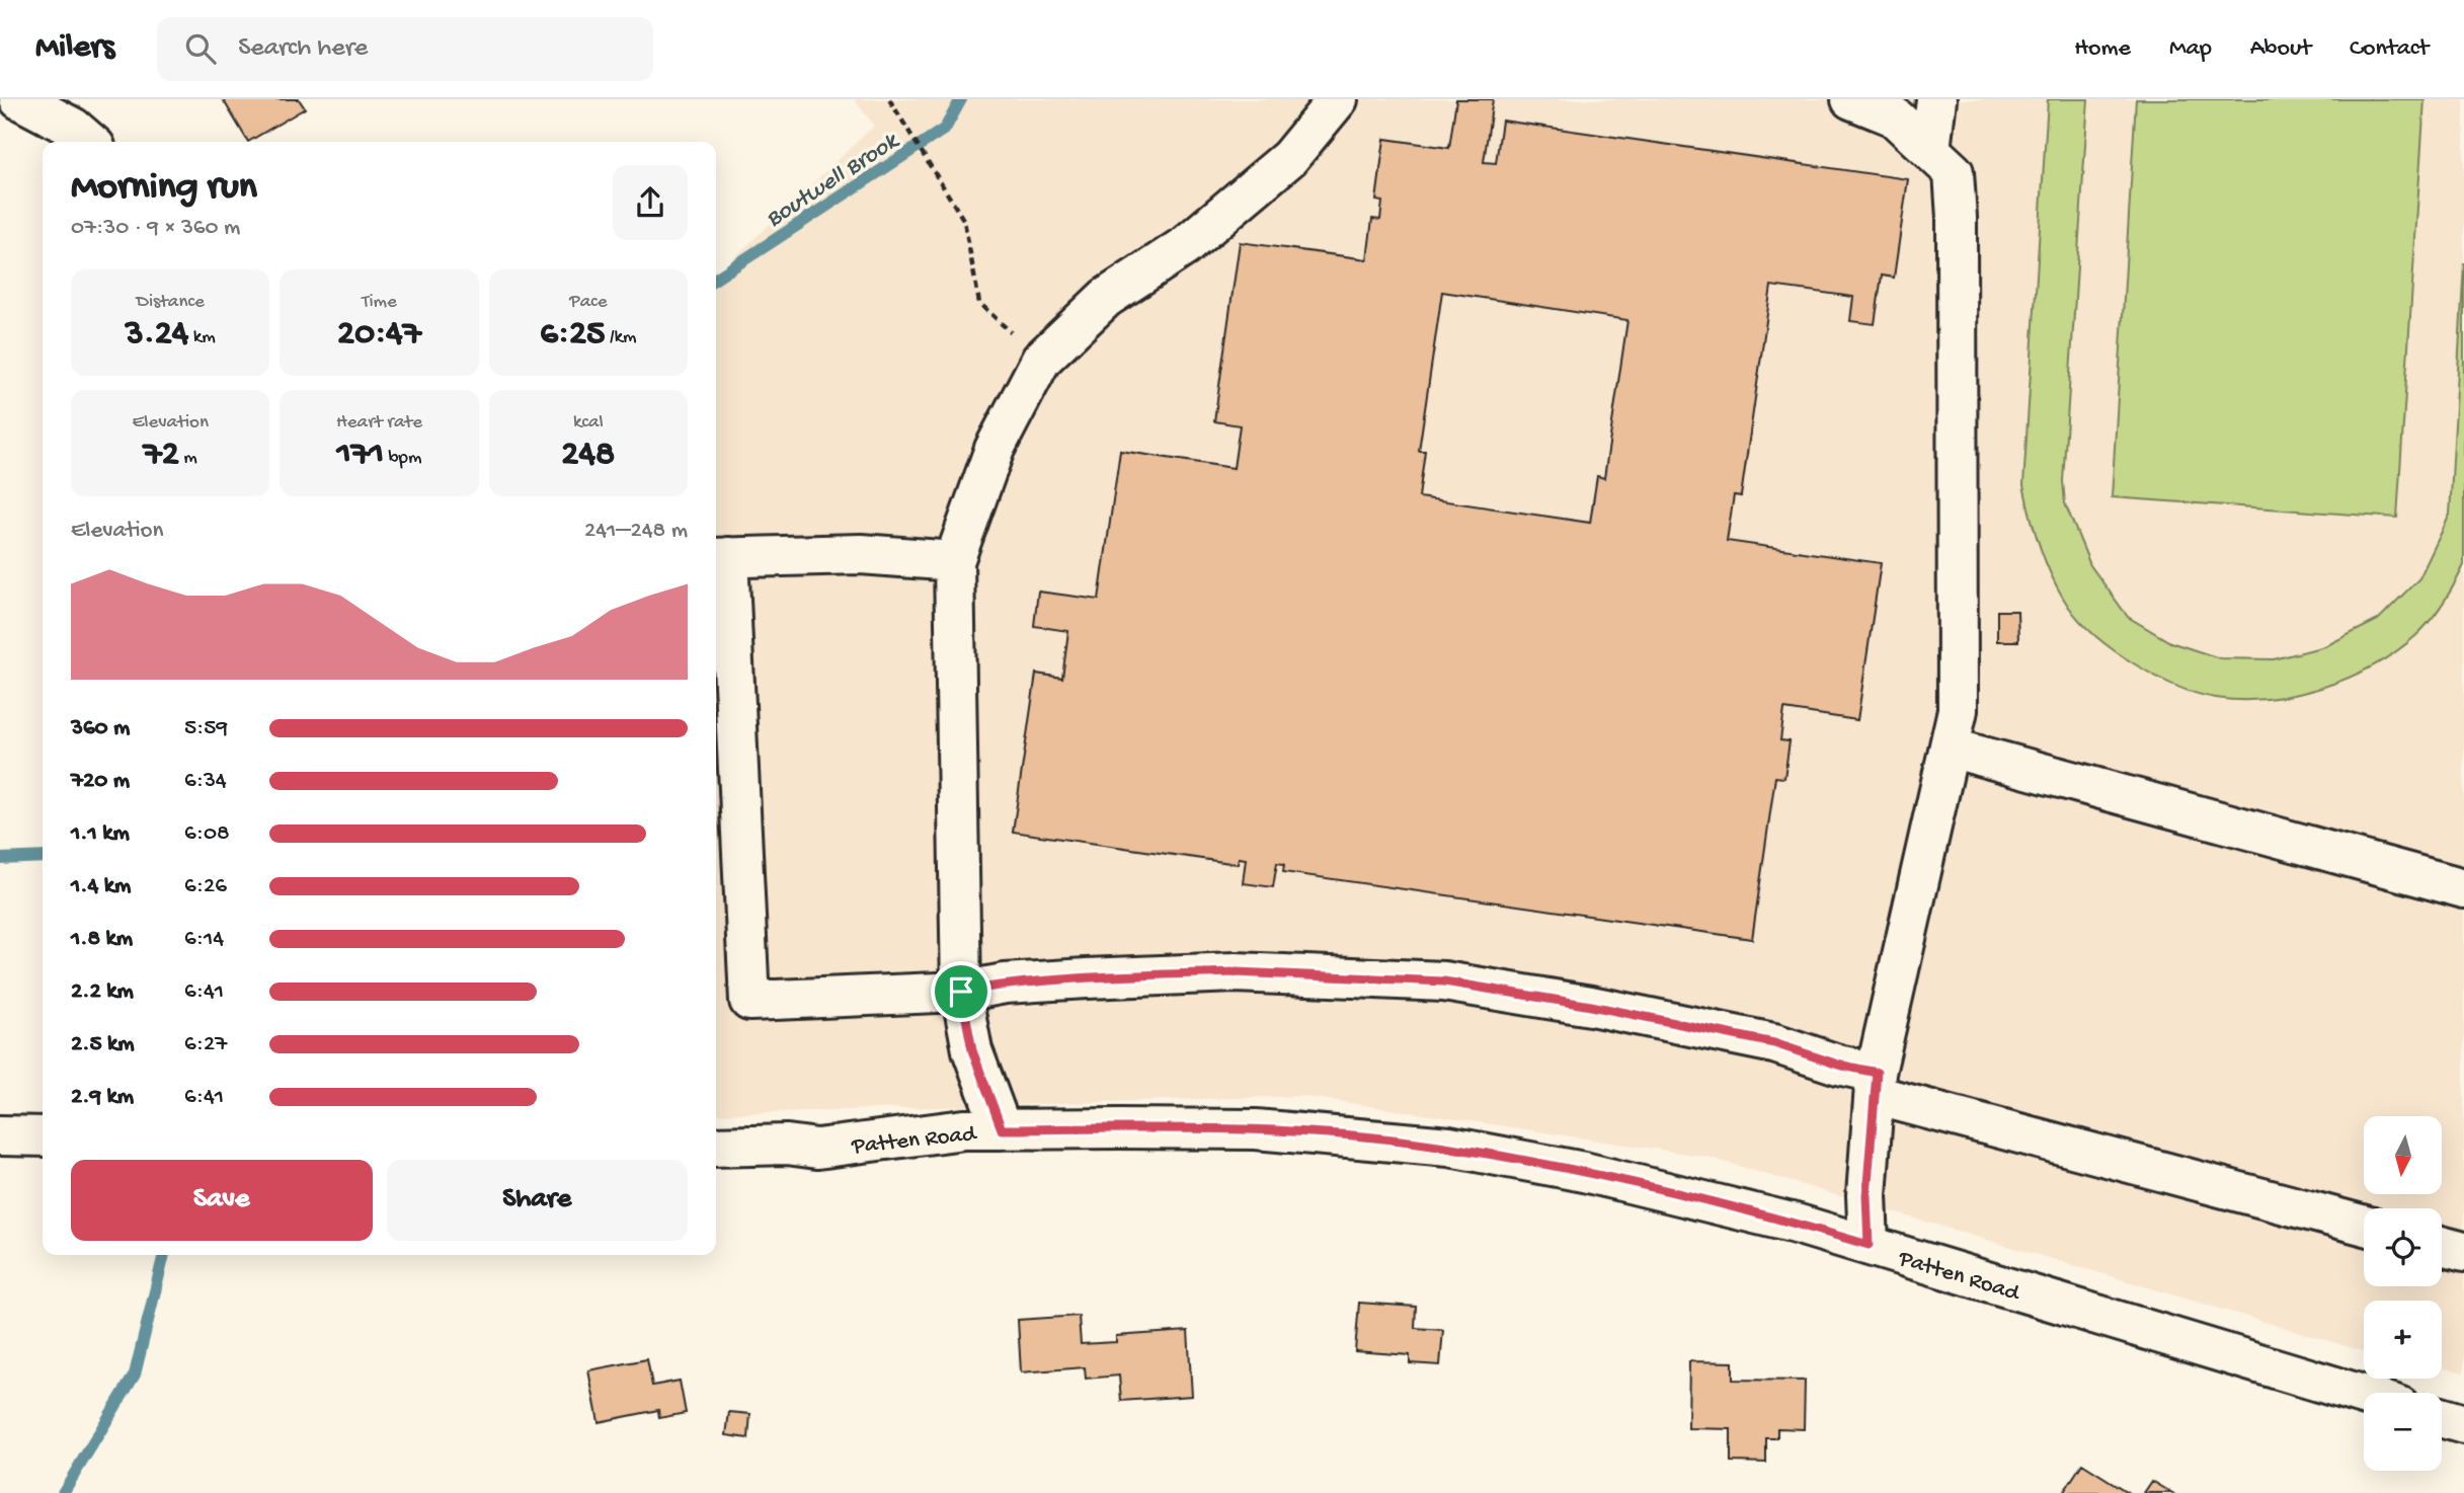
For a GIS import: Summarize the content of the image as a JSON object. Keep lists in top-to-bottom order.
{
  "streets": {
    "street": ["Patten Road"]
  },
  "water": ["Boutwell Brook"],
  "north": "bottom",
  "page": {
    "header": "Milers",
    "search": "Search here",
    "nav": [
      "Home",
      "Map",
      "About",
      "Contact"
    ],
    "heading": ["Morning run", "07:30 · 9 × 360 m"],
    "stats": [
      ["Distance", "3.24 km"],
      ["Time", "20:47"],
      ["Pace", "6:25 /km"],
      ["Elevation", "72 m"],
      ["Heart rate", "171 bpm"],
      ["kcal", "248"]
    ],
    "chart": ["Elevation", "241–248 m"],
    "list": [
      {
        "name": "360 m",
        "note": "5:59"
      },
      {
        "name": "720 m",
        "note": "6:34"
      },
      {
        "name": "1.1 km",
        "note": "6:08"
      },
      {
        "name": "1.4 km",
        "note": "6:26"
      },
      {
        "name": "1.8 km",
        "note": "6:14"
      },
      {
        "name": "2.2 km",
        "note": "6:41"
      },
      {
        "name": "2.5 km",
        "note": "6:27"
      },
      {
        "name": "2.9 km",
        "note": "6:41"
      }
    ],
    "map_buttons": ["+", "−"],
    "buttons": ["Save", "Share"]
  }
}
